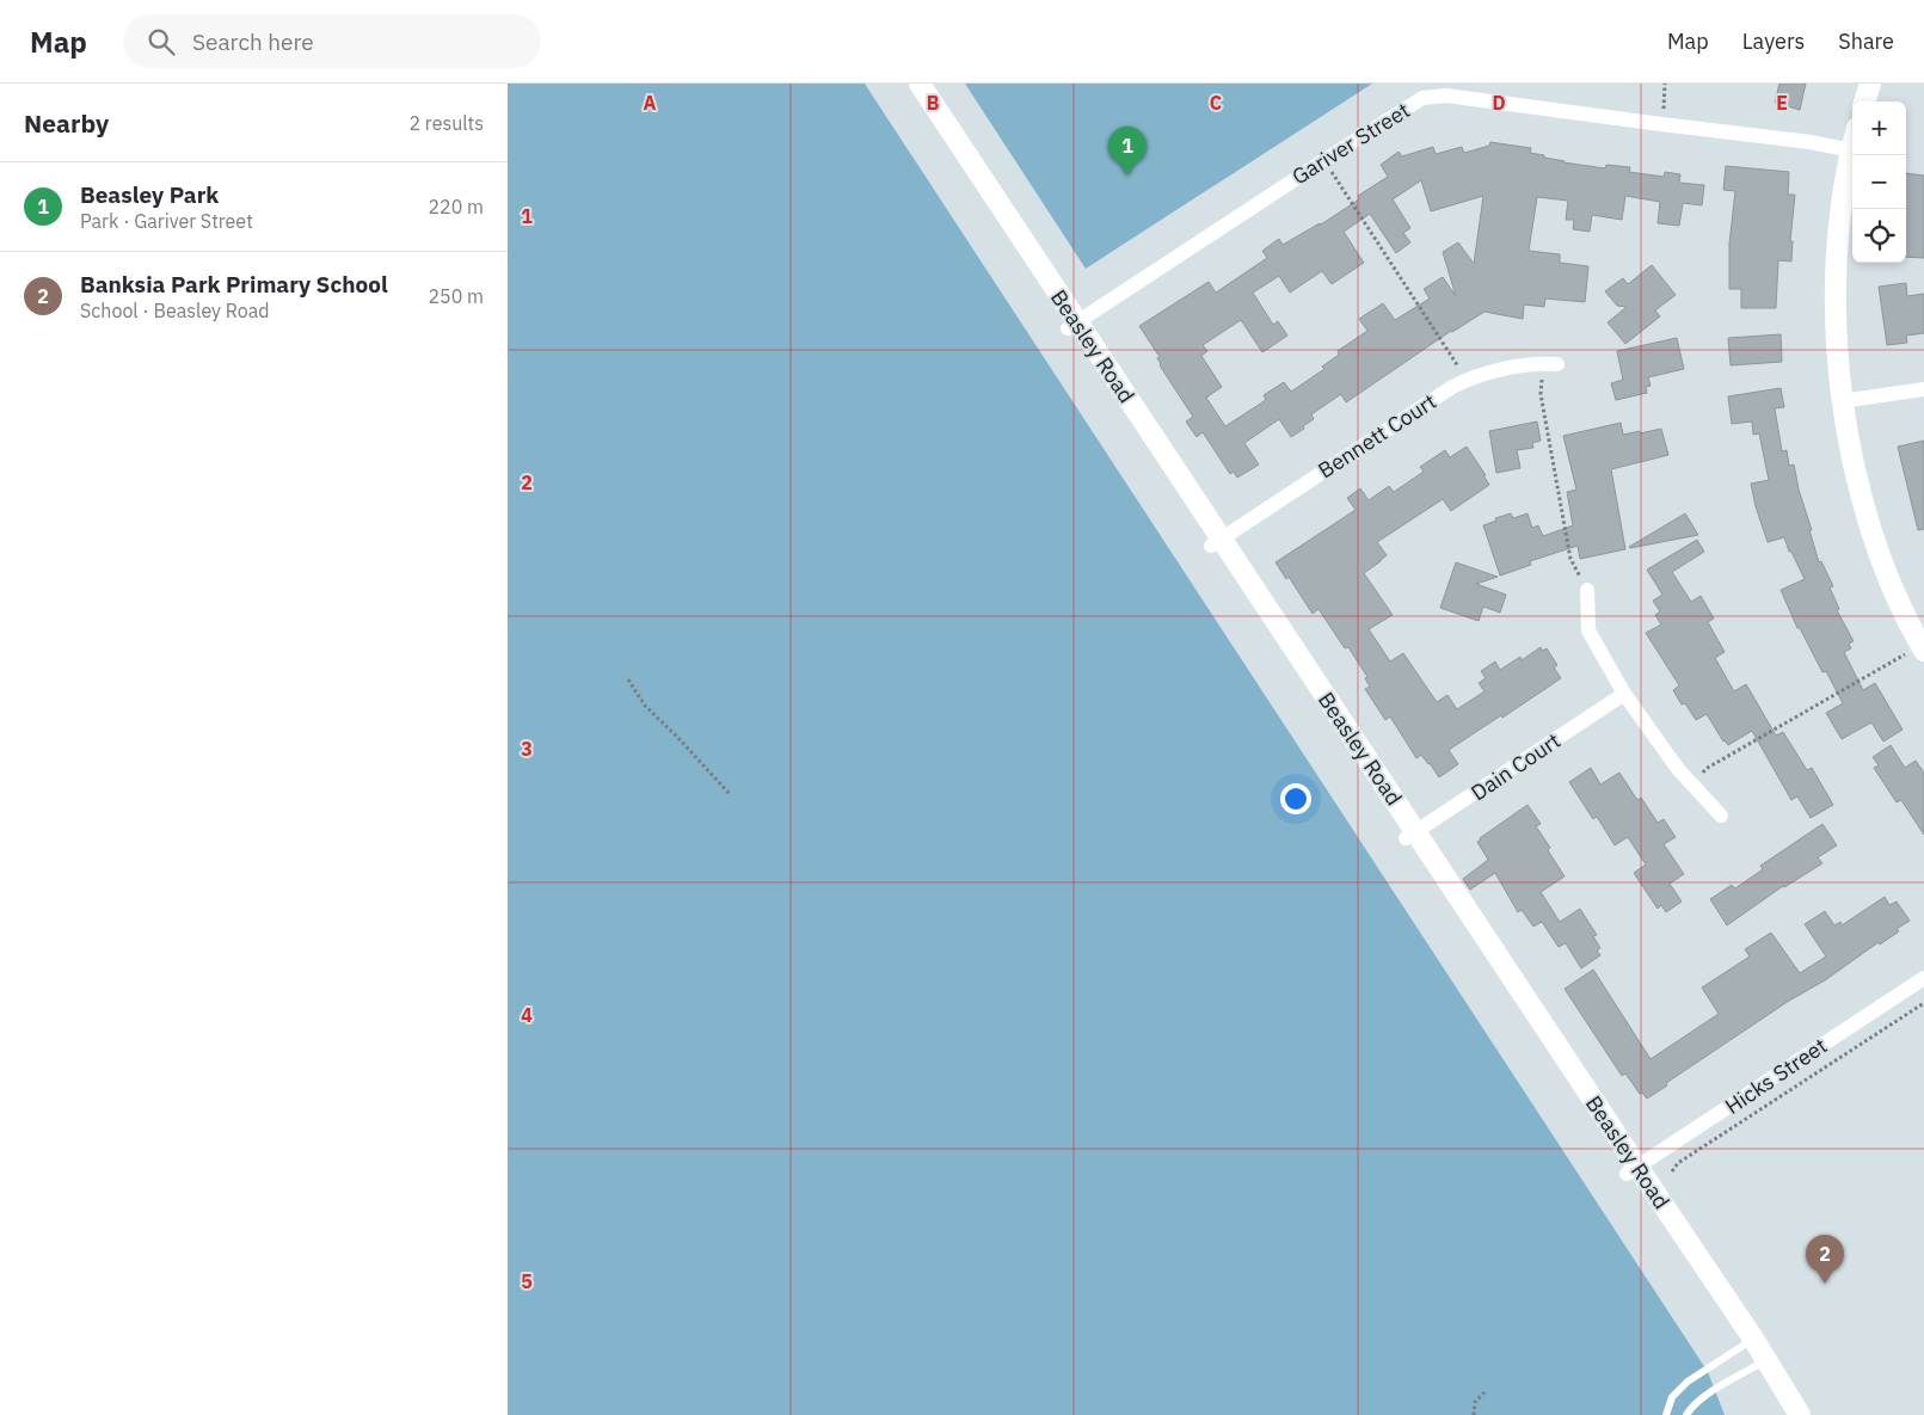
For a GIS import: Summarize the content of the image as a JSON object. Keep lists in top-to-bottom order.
{
  "streets": {
    "main road": ["Beasley Road"],
    "street": [
      "Gariver Street",
      "Bennett Court",
      "Dain Court",
      "Hicks Street"
    ]
  },
  "crossings": [
    ["Gariver Street", "Beasley Road"],
    ["Beasley Road", "Bennett Court"],
    ["Beasley Road", "Dain Court"],
    ["Beasley Road", "Hicks Street"]
  ],
  "page": {
    "header": "Map",
    "search": "Search here",
    "nav": ["Map", "Layers", "Share"],
    "heading": ["Nearby", "2 results"],
    "map_buttons": ["+", "−"],
    "pins": ["1", "2"],
    "list": [
      {
        "mark": "1",
        "name": "Beasley Park",
        "note": "Park · Gariver Street",
        "value": "220 m"
      },
      {
        "mark": "2",
        "name": "Banksia Park Primary School",
        "note": "School · Beasley Road",
        "value": "250 m"
      }
    ]
  },
  "grid": {
    "columns": [
      "A",
      "B",
      "C",
      "D",
      "E"
    ],
    "rows": [
      "1",
      "2",
      "3",
      "4",
      "5"
    ]
  }
}
